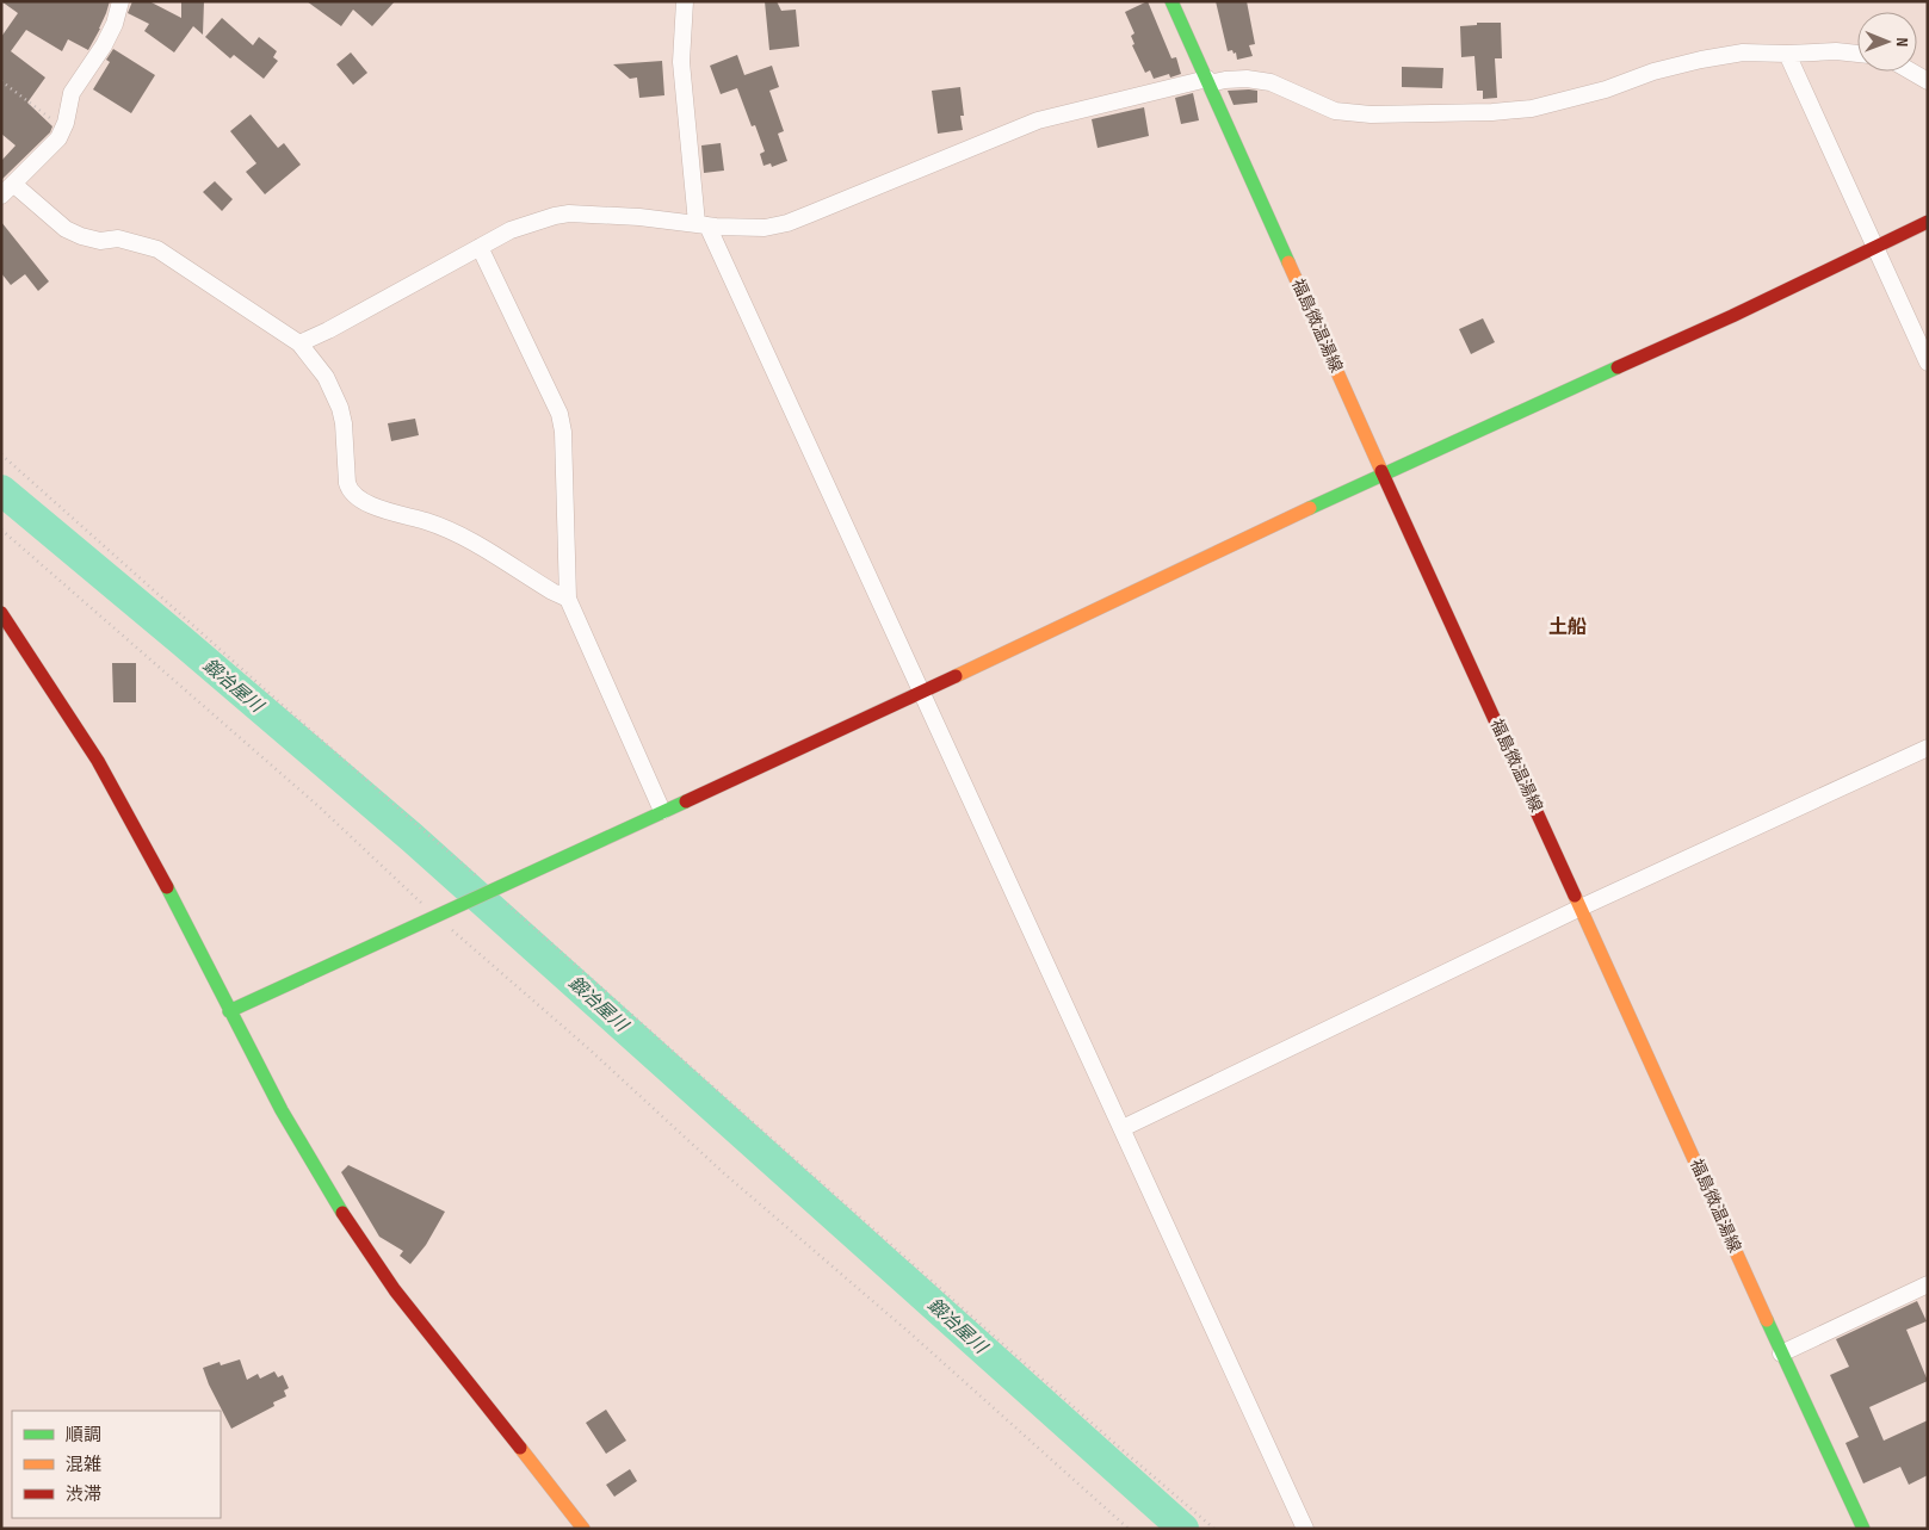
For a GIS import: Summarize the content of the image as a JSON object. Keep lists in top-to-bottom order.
{
  "streets": {
    "street": ["福島微温湯線"]
  },
  "districts": ["土船"],
  "water": ["鍛冶屋川"],
  "legend": ["順調", "混雑", "渋滞"],
  "north": "right"
}
